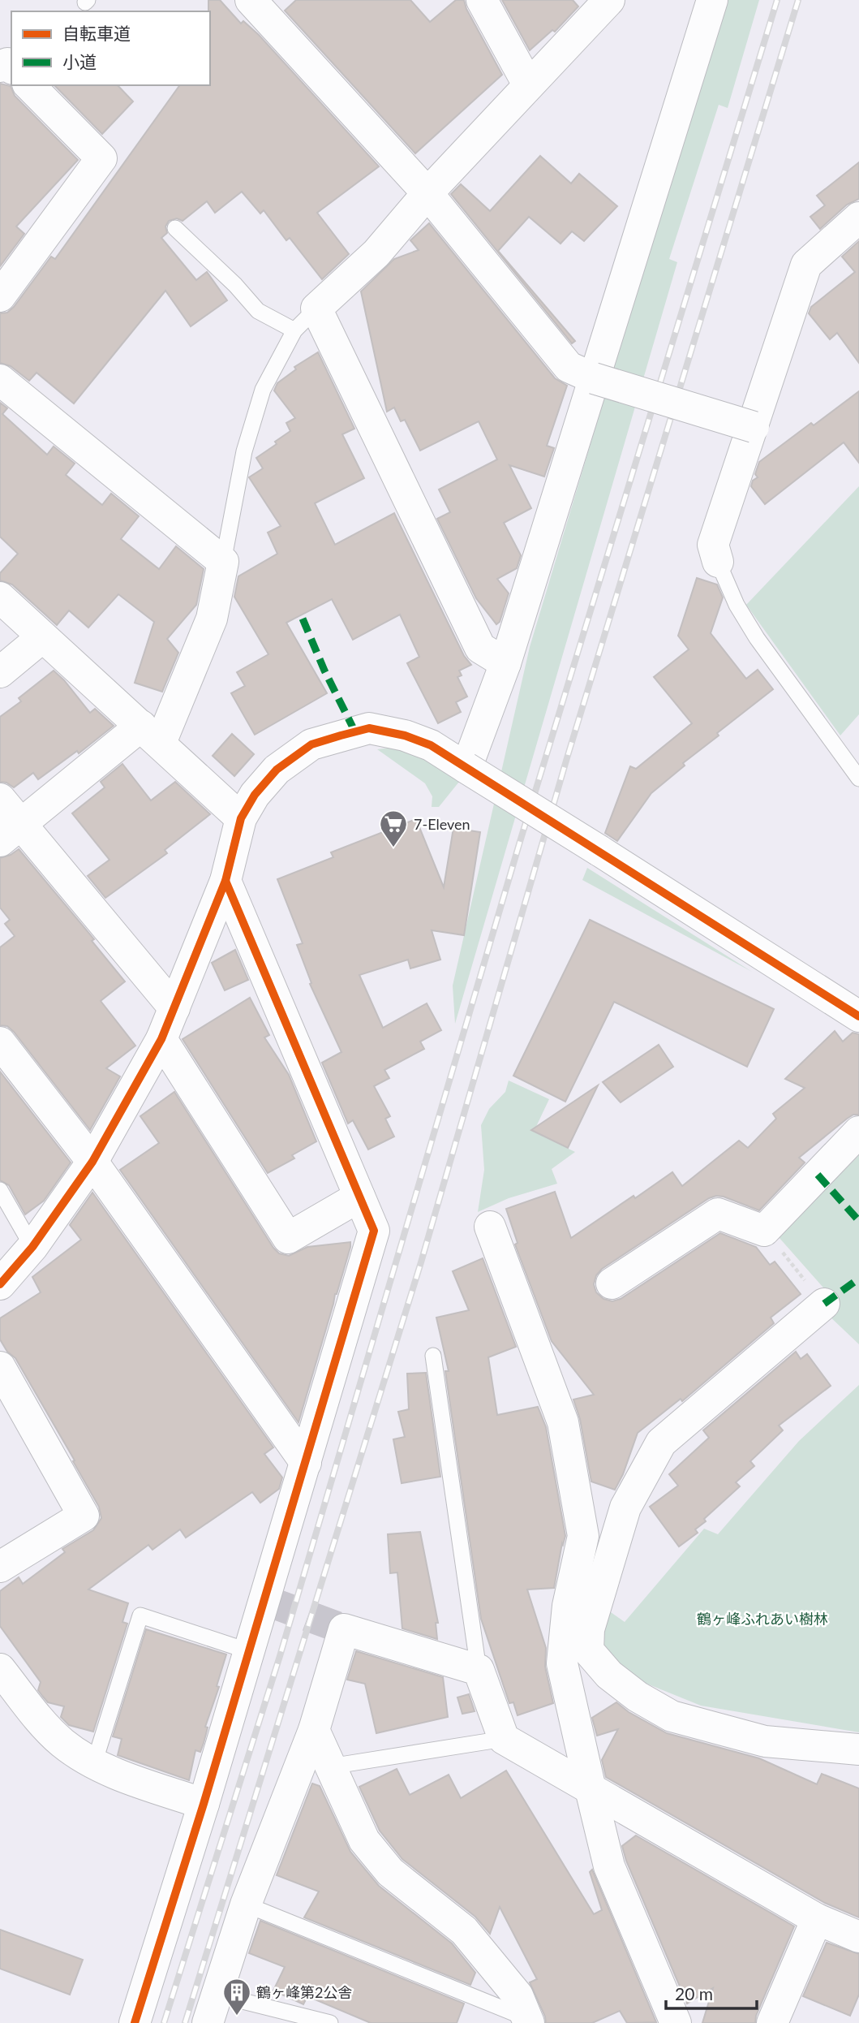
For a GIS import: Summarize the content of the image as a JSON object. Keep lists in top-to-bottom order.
{
  "parks": ["鶴ヶ峰ふれあい樹林"],
  "places": {
    "supermarket": ["7-Eleven"],
    "building": ["鶴ヶ峰第2公舎"]
  },
  "legend": ["自転車道", "小道"],
  "scale_bar": "20 m"
}
